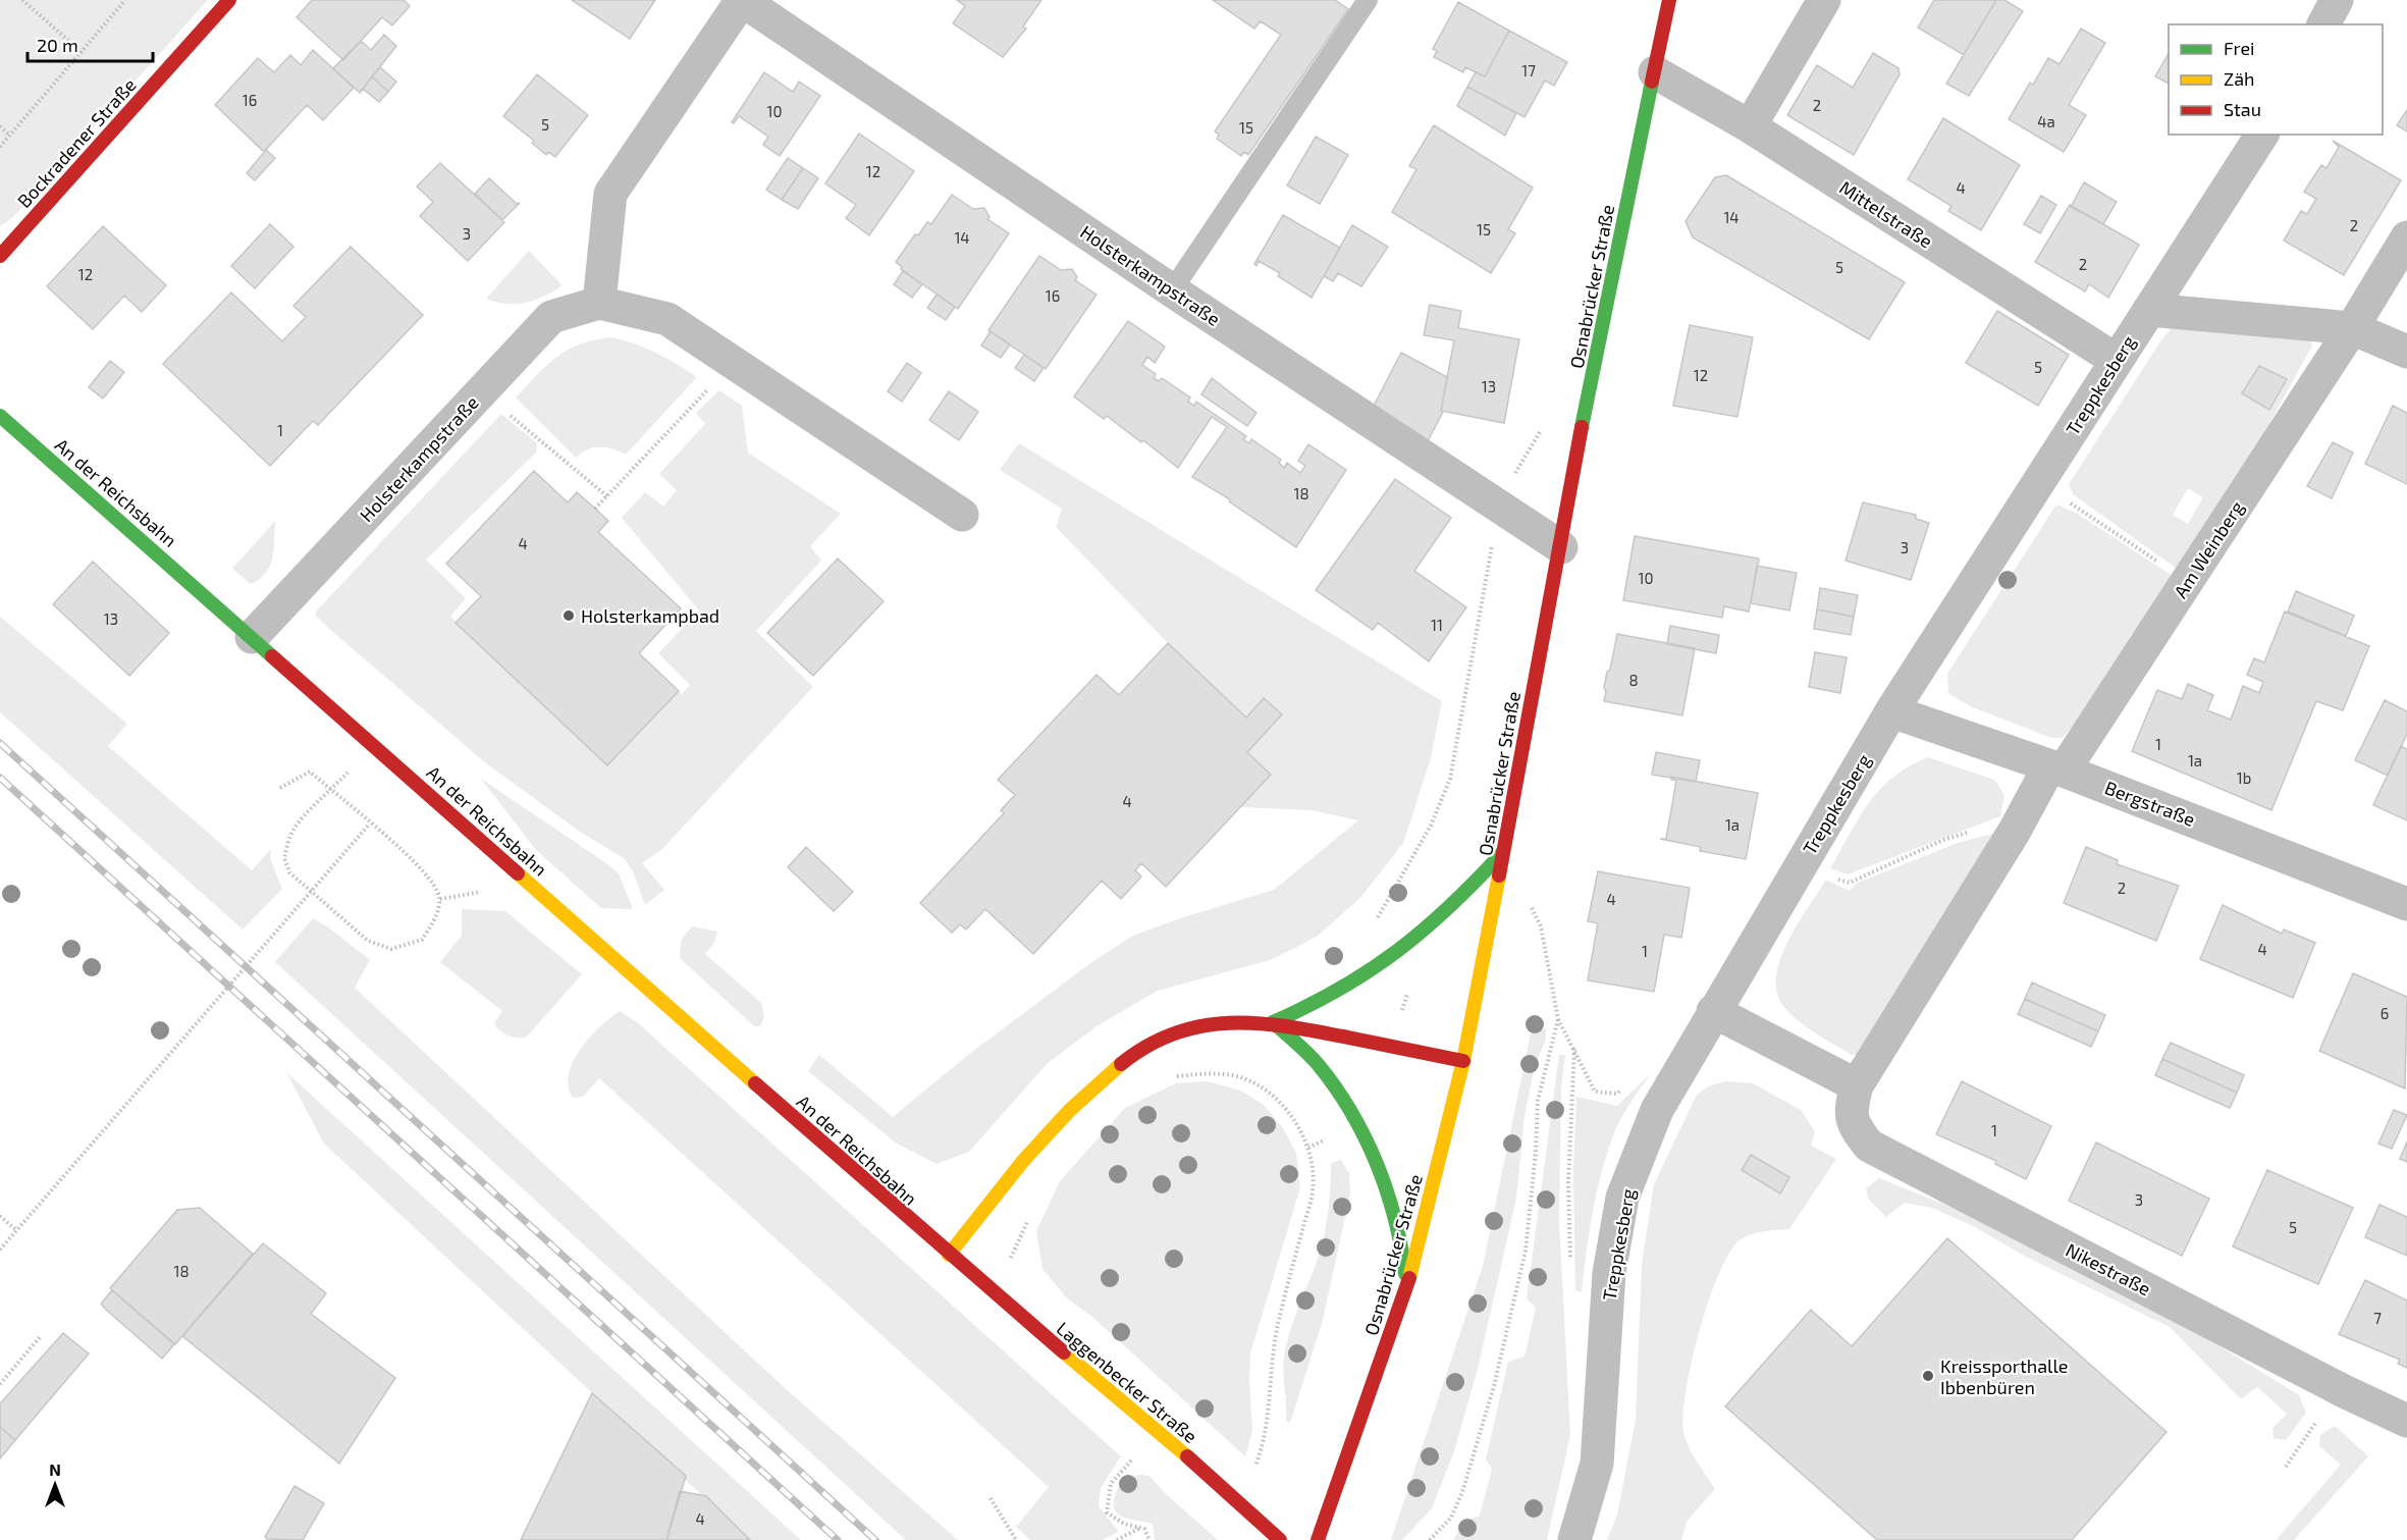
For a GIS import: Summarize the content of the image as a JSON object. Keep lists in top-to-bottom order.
{
  "streets": {
    "street": [
      "Bockradener Straße",
      "Mittelstraße",
      "Holsterkampstraße",
      "Osnabrücker Straße",
      "Treppkesberg",
      "An der Reichsbahn",
      "Am Weinberg",
      "Bergstraße",
      "Nikestraße",
      "Laggenbecker Straße"
    ]
  },
  "crossings": [
    ["Mittelstraße", "Osnabrücker Straße"],
    ["Mittelstraße", "Treppkesberg"],
    ["Holsterkampstraße", "Osnabrücker Straße"],
    ["Holsterkampstraße", "An der Reichsbahn"],
    ["Treppkesberg", "Bergstraße"],
    ["An der Reichsbahn", "Laggenbecker Straße"],
    ["Am Weinberg", "Bergstraße"],
    ["Am Weinberg", "Nikestraße"],
    ["Bergstraße", "Nikestraße"]
  ],
  "places": ["Holsterkampbad", "Kreissporthalle Ibbenbüren"],
  "house_numbers": [
    "17",
    "16",
    "2",
    "10",
    "4a",
    "5",
    "15",
    "12",
    "4",
    "14",
    "2",
    "15",
    "3",
    "14",
    "2",
    "5",
    "12",
    "16",
    "5",
    "12",
    "13",
    "1",
    "18",
    "4",
    "3",
    "10",
    "13",
    "11",
    "8",
    "1",
    "1a",
    "1b",
    "4",
    "1a",
    "2",
    "4",
    "4",
    "1",
    "6",
    "1",
    "3",
    "5",
    "18",
    "7",
    "4"
  ],
  "legend": ["Frei", "Zäh", "Stau"],
  "scale_bar": "20 m",
  "north": "top"
}
